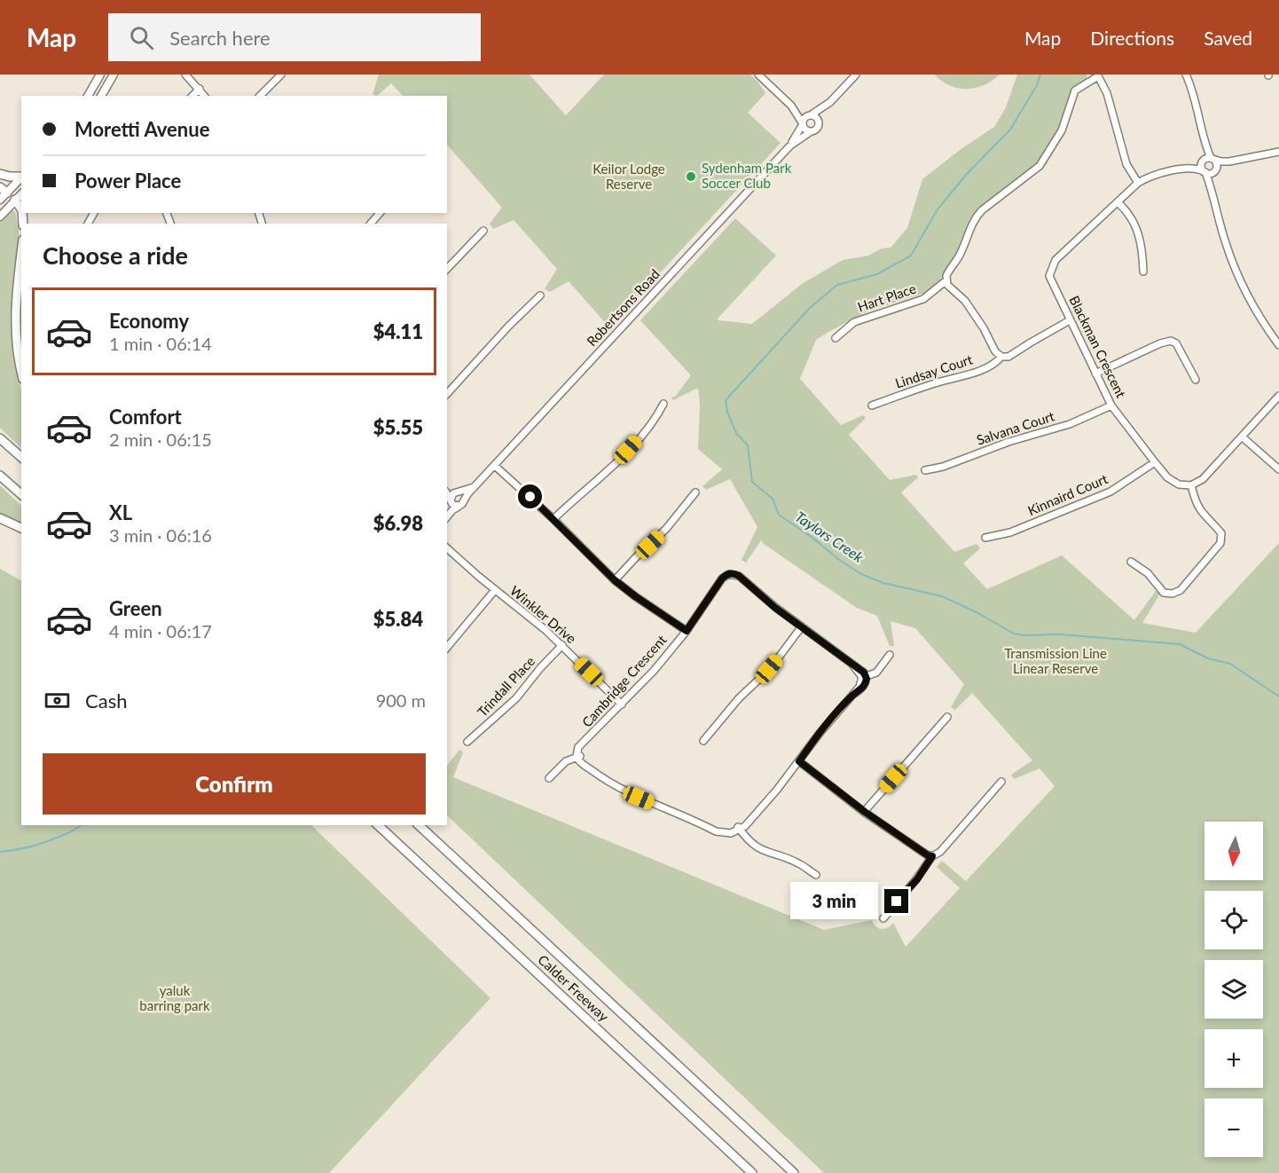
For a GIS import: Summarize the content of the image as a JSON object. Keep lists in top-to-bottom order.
{
  "streets": {
    "highway": ["Calder Freeway"],
    "street": [
      "Hart Place",
      "Robertsons Road",
      "Blackman Crescent",
      "Lindsay Court",
      "Salvana Court",
      "Kinnaird Court",
      "Winkler Drive",
      "Cambridge Crescent",
      "Trindall Place"
    ]
  },
  "crossings": [
    ["Blackman Crescent", "Lindsay Court"],
    ["Blackman Crescent", "Salvana Court"],
    ["Blackman Crescent", "Kinnaird Court"],
    ["Winkler Drive", "Cambridge Crescent"],
    ["Winkler Drive", "Trindall Place"]
  ],
  "water": ["Taylors Creek"],
  "parks": ["Keilor Lodge Reserve", "Transmission Line Linear Reserve", "yaluk barring park"],
  "places": ["Sydenham Park Soccer Club"],
  "north": "bottom",
  "page": {
    "header": "Map",
    "search": "Search here",
    "nav": ["Map", "Directions", "Saved"],
    "banner": ["Moretti Avenue", "Power Place"],
    "heading": "Choose a ride",
    "list": [
      {
        "name": "Economy",
        "note": "1 min · 06:14",
        "value": "$4.11"
      },
      {
        "name": "Comfort",
        "note": "2 min · 06:15",
        "value": "$5.55"
      },
      {
        "name": "XL",
        "note": "3 min · 06:16",
        "value": "$6.98"
      },
      {
        "name": "Green",
        "note": "4 min · 06:17",
        "value": "$5.84"
      }
    ],
    "pay": ["Cash", "900 m"],
    "buttons": "Confirm",
    "map_buttons": ["+", "−"],
    "bubble": "3 min"
  }
}
